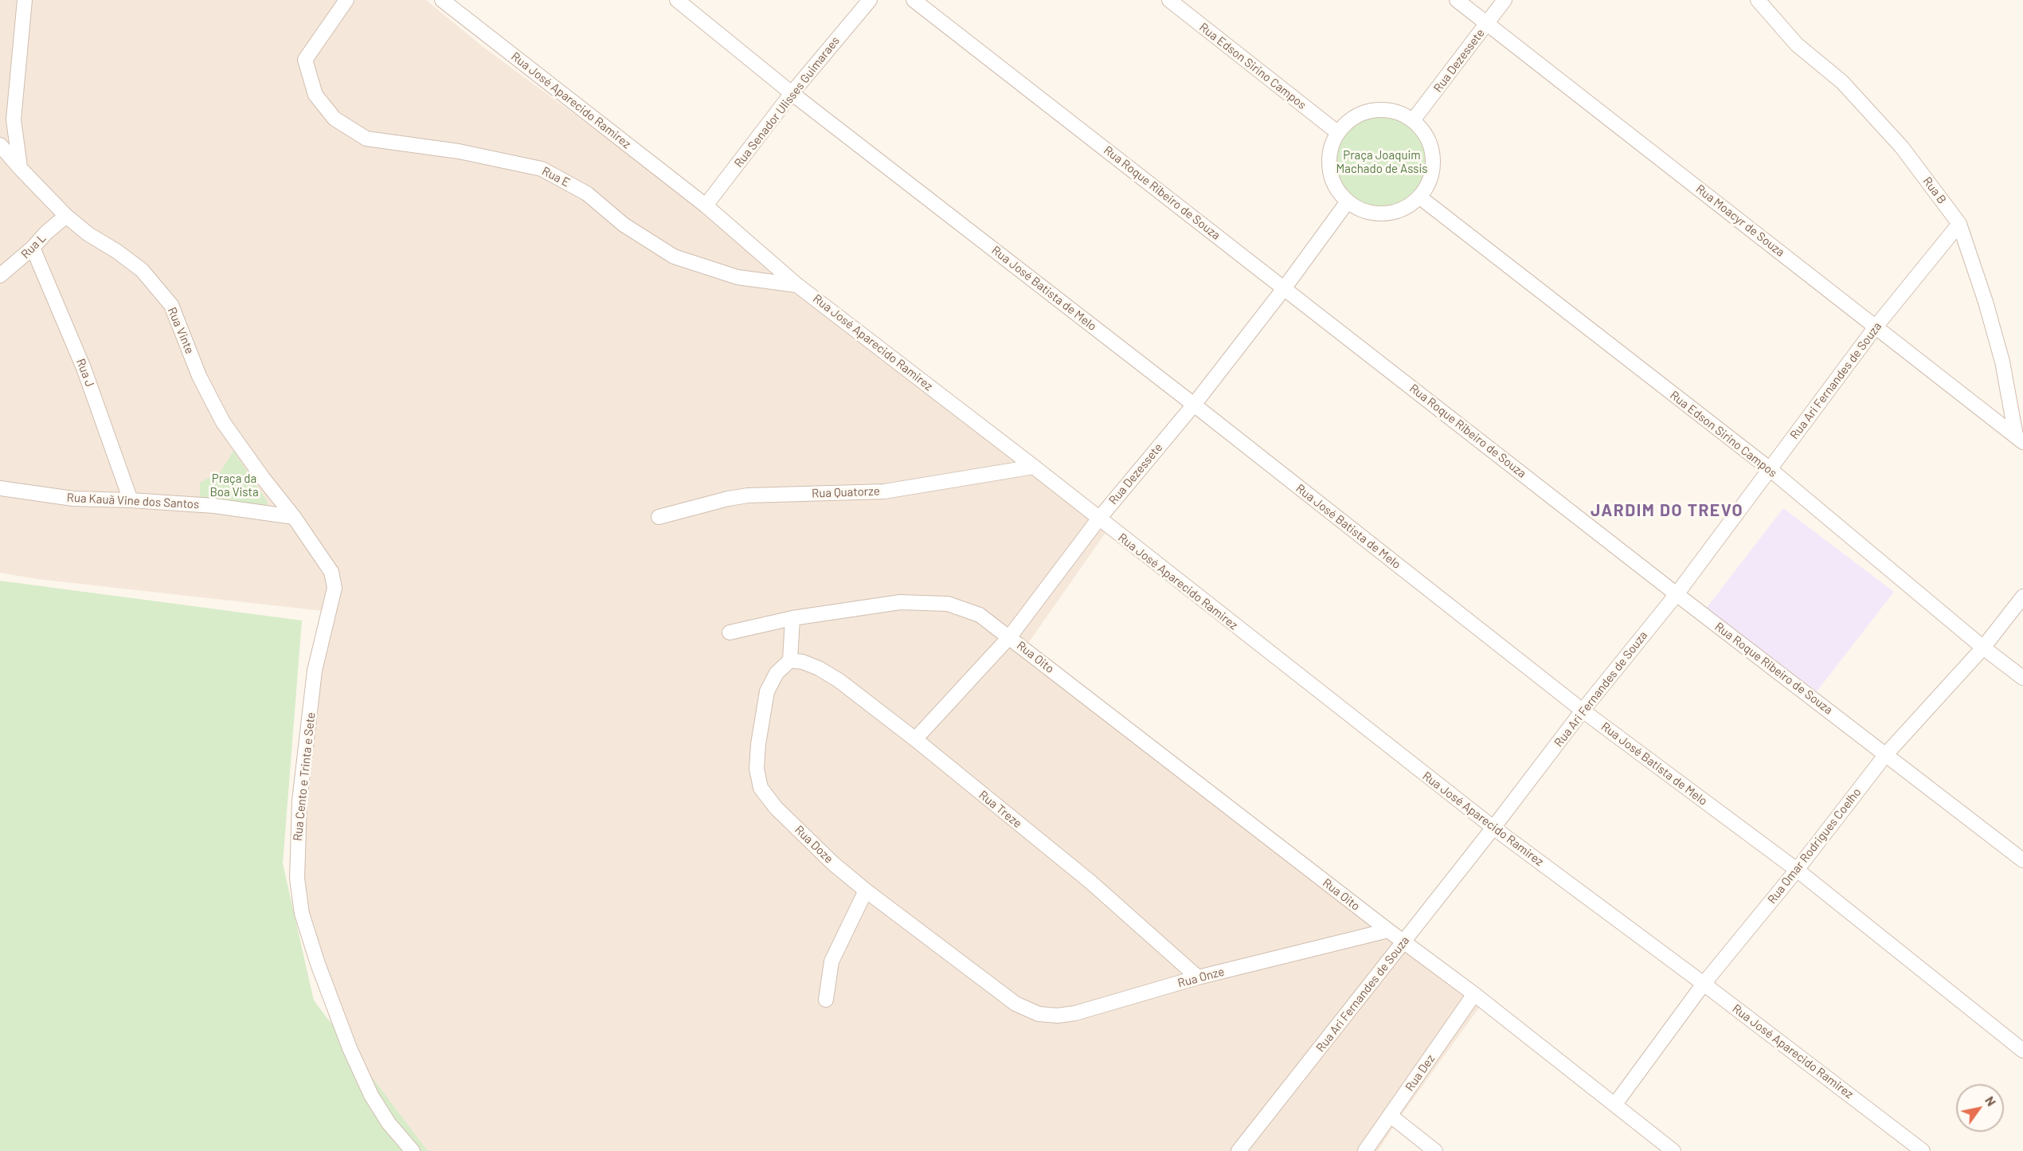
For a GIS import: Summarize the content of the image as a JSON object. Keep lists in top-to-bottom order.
{
  "streets": {
    "street": [
      "Rua Dezessete",
      "Rua Edson Sirino Campos",
      "Rua José Aparecido Ramirez",
      "Rua Senador Ulisses Guimaraes",
      "Rua E",
      "Rua B",
      "Rua Roque Ribeiro de Souza",
      "Rua Moacyr de Souza",
      "Rua L",
      "Rua José Batista de Melo",
      "Rua Vinte",
      "Rua J",
      "Rua Ari Fernandes de Souza",
      "Rua Quatorze",
      "Rua Kauã Vine dos Santos",
      "Rua Oito",
      "Rua Cento e Trinta e Sete",
      "Rua Treze",
      "Rua Doze",
      "Rua Omar Rodrigues Coelho",
      "Rua Onze",
      "Rua Dez"
    ]
  },
  "crossings": [
    ["Rua Dezessete", "Rua Edson Sirino Campos"],
    ["Rua Dezessete", "Rua José Aparecido Ramirez"],
    ["Rua Dezessete", "Rua Roque Ribeiro de Souza"],
    ["Rua Dezessete", "Rua Moacyr de Souza"],
    ["Rua Dezessete", "Rua José Batista de Melo"],
    ["Rua Dezessete", "Rua Oito"],
    ["Rua Dezessete", "Rua Treze"],
    ["Rua Edson Sirino Campos", "Rua Ari Fernandes de Souza"],
    ["Rua Edson Sirino Campos", "Rua Omar Rodrigues Coelho"],
    ["Rua José Aparecido Ramirez", "Rua Senador Ulisses Guimaraes"],
    ["Rua José Aparecido Ramirez", "Rua E"],
    ["Rua José Aparecido Ramirez", "Rua Ari Fernandes de Souza"],
    ["Rua José Aparecido Ramirez", "Rua Quatorze"],
    ["Rua José Aparecido Ramirez", "Rua Omar Rodrigues Coelho"],
    ["Rua Senador Ulisses Guimaraes", "Rua José Batista de Melo"],
    ["Rua B", "Rua Moacyr de Souza"],
    ["Rua B", "Rua Ari Fernandes de Souza"],
    ["Rua Roque Ribeiro de Souza", "Rua Ari Fernandes de Souza"],
    ["Rua Roque Ribeiro de Souza", "Rua Omar Rodrigues Coelho"],
    ["Rua Moacyr de Souza", "Rua Ari Fernandes de Souza"],
    ["Rua L", "Rua Vinte"],
    ["Rua L", "Rua J"],
    ["Rua José Batista de Melo", "Rua Ari Fernandes de Souza"],
    ["Rua José Batista de Melo", "Rua Omar Rodrigues Coelho"],
    ["Rua Vinte", "Rua Kauã Vine dos Santos"],
    ["Rua Vinte", "Rua Cento e Trinta e Sete"],
    ["Rua J", "Rua Kauã Vine dos Santos"],
    ["Rua Ari Fernandes de Souza", "Rua Oito"],
    ["Rua Oito", "Rua Omar Rodrigues Coelho"],
    ["Rua Oito", "Rua Onze"],
    ["Rua Oito", "Rua Dez"],
    ["Rua Treze", "Rua Doze"],
    ["Rua Treze", "Rua Onze"],
    ["Rua Doze", "Rua Onze"]
  ],
  "districts": ["JARDIM DO TREVO"],
  "parks": ["Praça Joaquim Machado de Assis", "Praça da Boa Vista"],
  "north": "top right"
}
